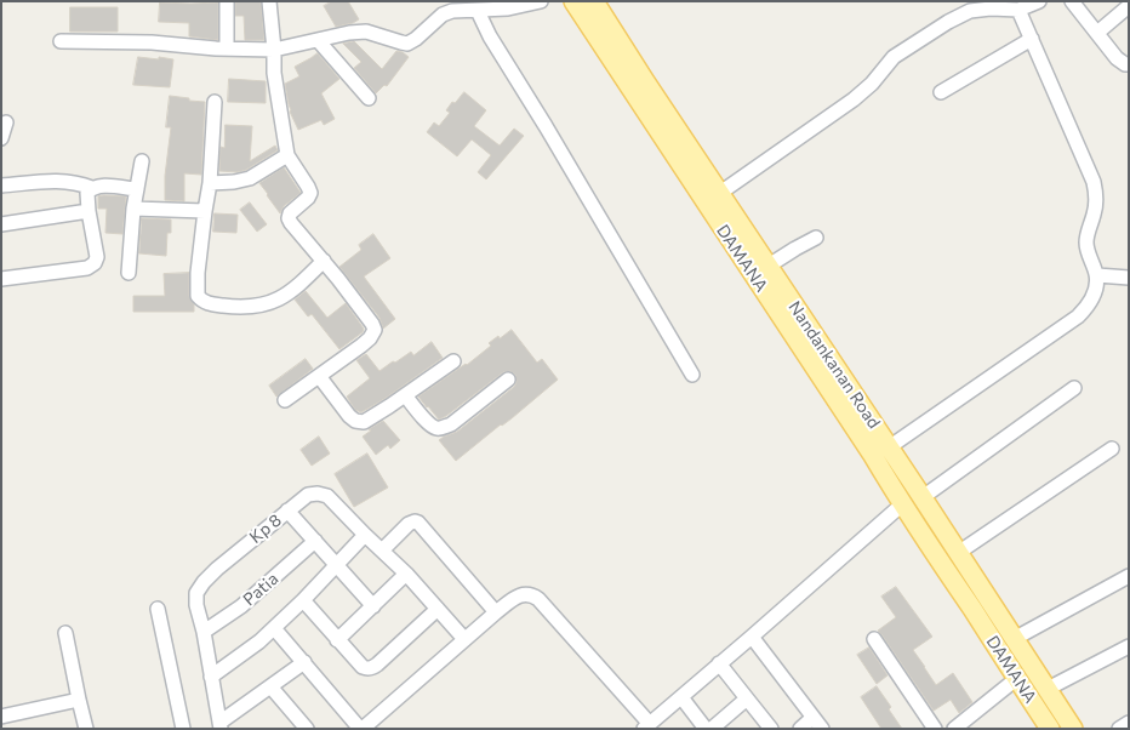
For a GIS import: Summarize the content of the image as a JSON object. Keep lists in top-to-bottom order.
{
  "streets": {
    "main road": ["DAMANA", "Nandankanan Road"],
    "street": ["Kp 8", "Patia"]
  },
  "crossings": [
    ["DAMANA", "Nandankanan Road"],
    ["Kp 8", "Patia"]
  ]
}
